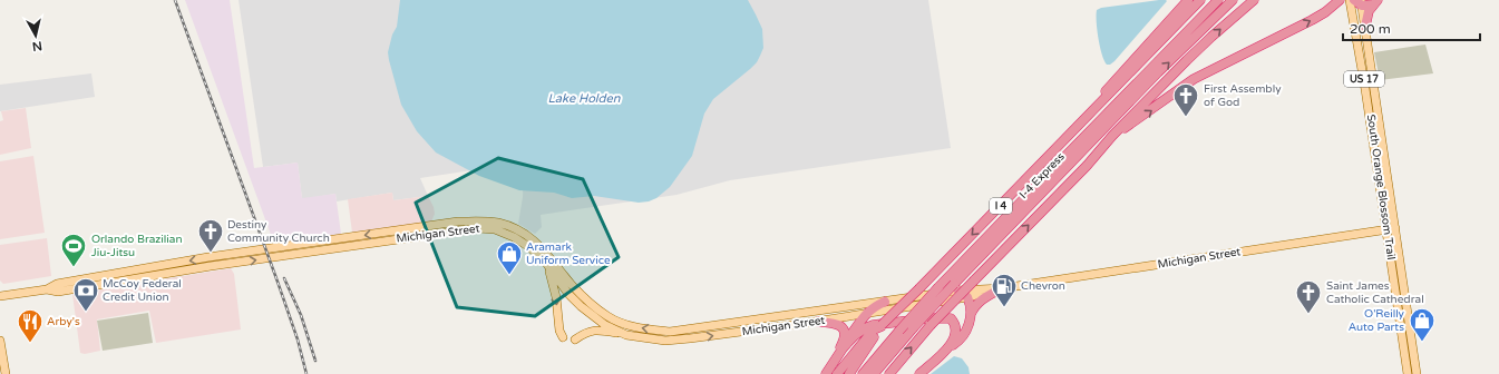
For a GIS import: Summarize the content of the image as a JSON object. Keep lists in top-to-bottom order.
{
  "streets": {
    "highway": ["I-4 Express", "I 4"],
    "main road": ["US 17", "South Orange Blossom Trail", "Michigan Street"]
  },
  "crossings": [
    ["I-4 Express", "Michigan Street"],
    ["South Orange Blossom Trail", "Michigan Street"]
  ],
  "water": ["Lake Holden"],
  "places": {
    "church": ["First Assembly of God", "Destiny Community Church", "Saint James Catholic Cathedral"],
    "sports": ["Orlando Brazilian Jiu-Jitsu"],
    "shop": ["Aramark Uniform Service", "O'Reilly Auto Parts"],
    "fuel station": ["Chevron"],
    "bank": ["McCoy Federal Credit Union"],
    "restaurant": ["Arby's"]
  },
  "scale_bar": "200 m",
  "north": "bottom"
}
